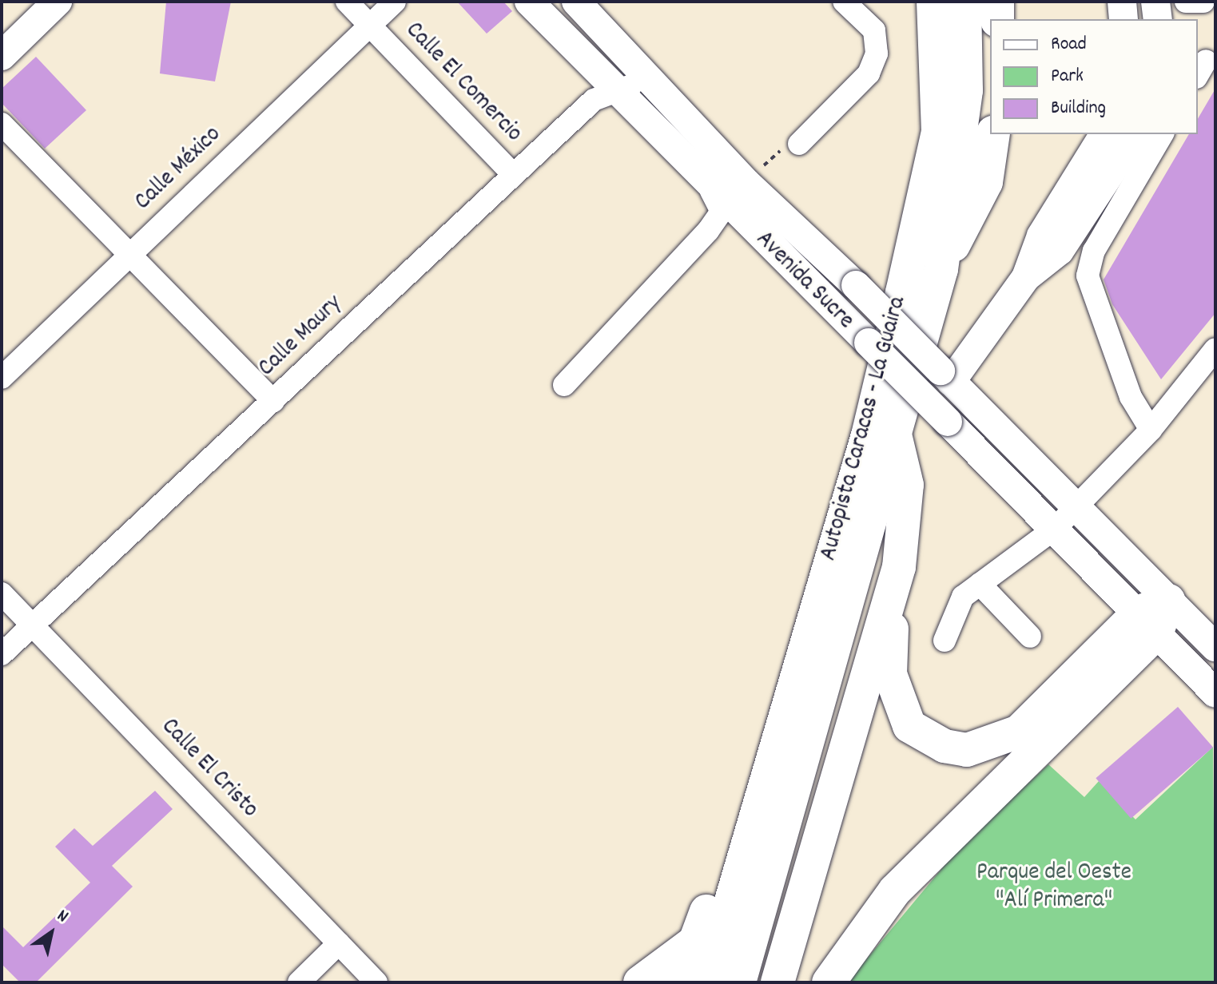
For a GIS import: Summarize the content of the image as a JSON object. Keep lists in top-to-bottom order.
{
  "streets": {
    "highway": ["Autopista Caracas - La Guaira"],
    "main road": ["Avenida Sucre"],
    "street": [
      "Calle El Comercio",
      "Calle México",
      "Calle Maury",
      "Calle El Cristo"
    ]
  },
  "crossings": [
    ["Calle El Comercio", "Calle México"],
    ["Calle El Comercio", "Calle Maury"],
    ["Avenida Sucre", "Calle Maury"],
    ["Calle Maury", "Calle El Cristo"]
  ],
  "parks": ["Parque del Oeste \"Alí Primera\""],
  "legend": ["Road", "Park", "Building"],
  "north": "top right"
}
